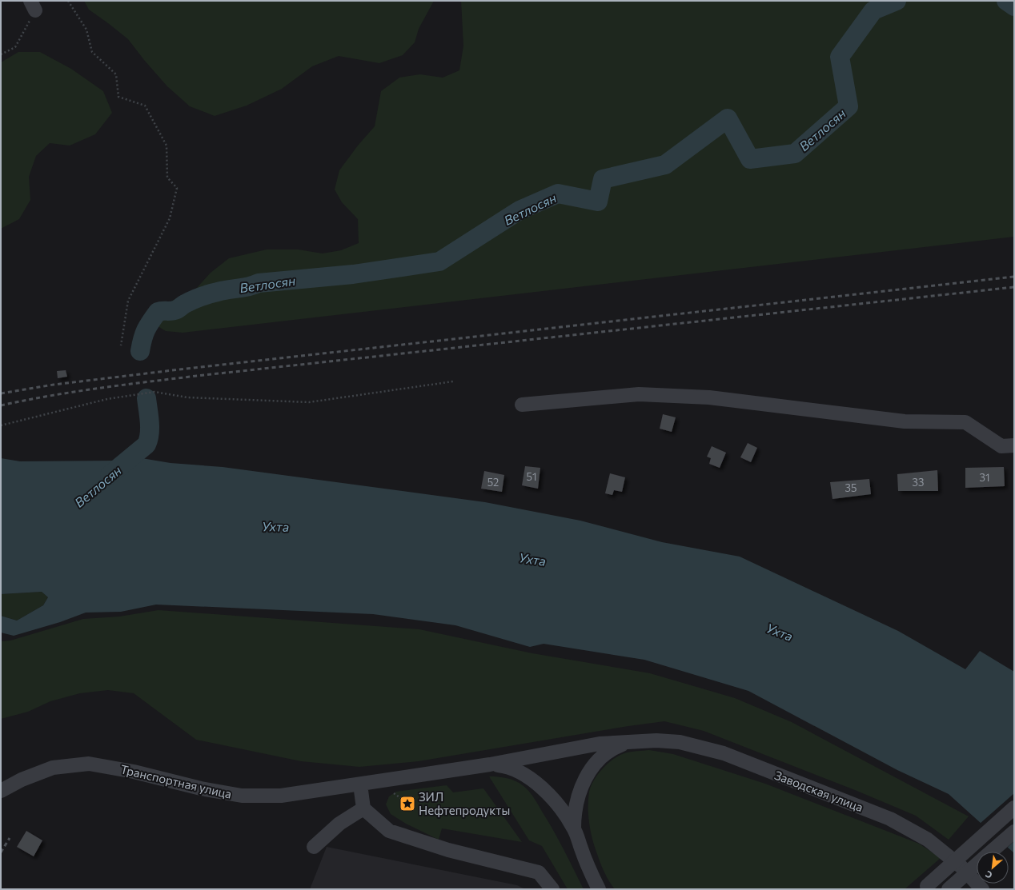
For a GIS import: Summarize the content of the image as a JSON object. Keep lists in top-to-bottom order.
{
  "streets": {
    "street": ["Транспортная улица", "Заводская улица"]
  },
  "crossings": [
    ["Транспортная улица", "Заводская улица"]
  ],
  "water": ["Ветлосян", "Ухта"],
  "places": {
    "place": ["ЗИЛ Нефтепродукты"]
  },
  "house_numbers": [
    "51",
    "31",
    "52",
    "33",
    "35"
  ],
  "north": "bottom left"
}
